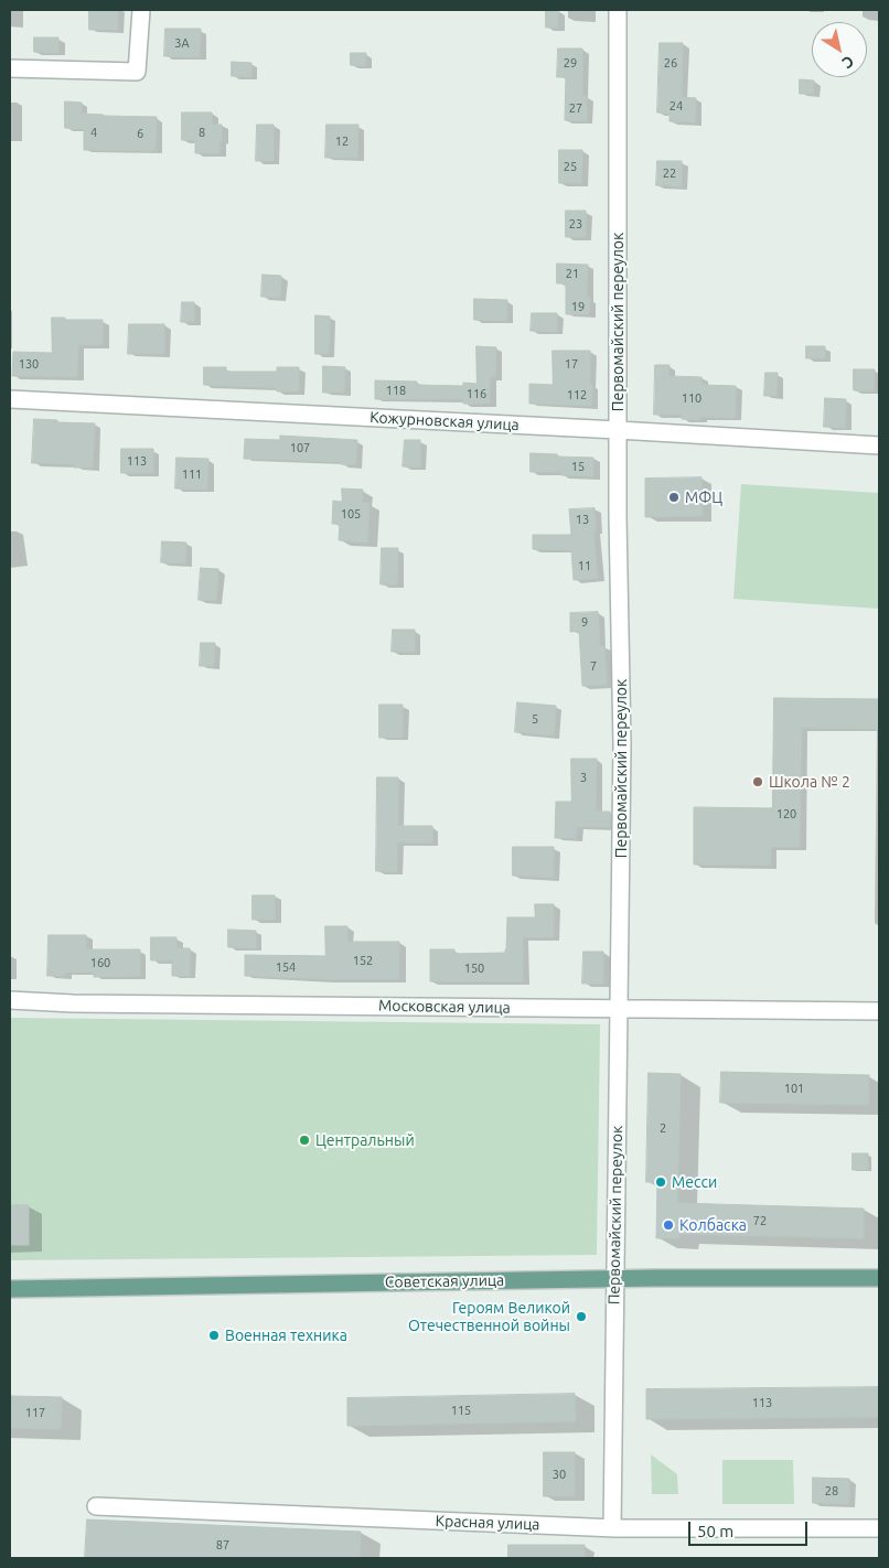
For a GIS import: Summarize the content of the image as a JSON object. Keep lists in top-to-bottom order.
{
  "streets": {
    "main road": ["Советская улица"],
    "street": [
      "Первомайский переулок",
      "Кожурновская улица",
      "Московская улица",
      "Красная улица"
    ]
  },
  "crossings": [
    ["Первомайский переулок", "Кожурновская улица"],
    ["Первомайский переулок", "Московская улица"],
    ["Первомайский переулок", "Советская улица"],
    ["Первомайский переулок", "Красная улица"]
  ],
  "places": [
    "МФЦ",
    "Школа № 2",
    "Центральный",
    "Месси",
    "Колбаска",
    "Героям Великой Отечественной войны",
    "Военная техника"
  ],
  "house_numbers": [
    "3А",
    "29",
    "26",
    "24",
    "27",
    "4",
    "8",
    "6",
    "12",
    "25",
    "22",
    "23",
    "21",
    "19",
    "130",
    "17",
    "118",
    "116",
    "112",
    "110",
    "107",
    "113",
    "15",
    "111",
    "105",
    "13",
    "11",
    "9",
    "7",
    "5",
    "3",
    "120",
    "152",
    "160",
    "154",
    "150",
    "101",
    "2",
    "72",
    "113",
    "115",
    "117",
    "30",
    "28",
    "87"
  ],
  "scale_bar": "50 m",
  "north": "bottom right"
}
